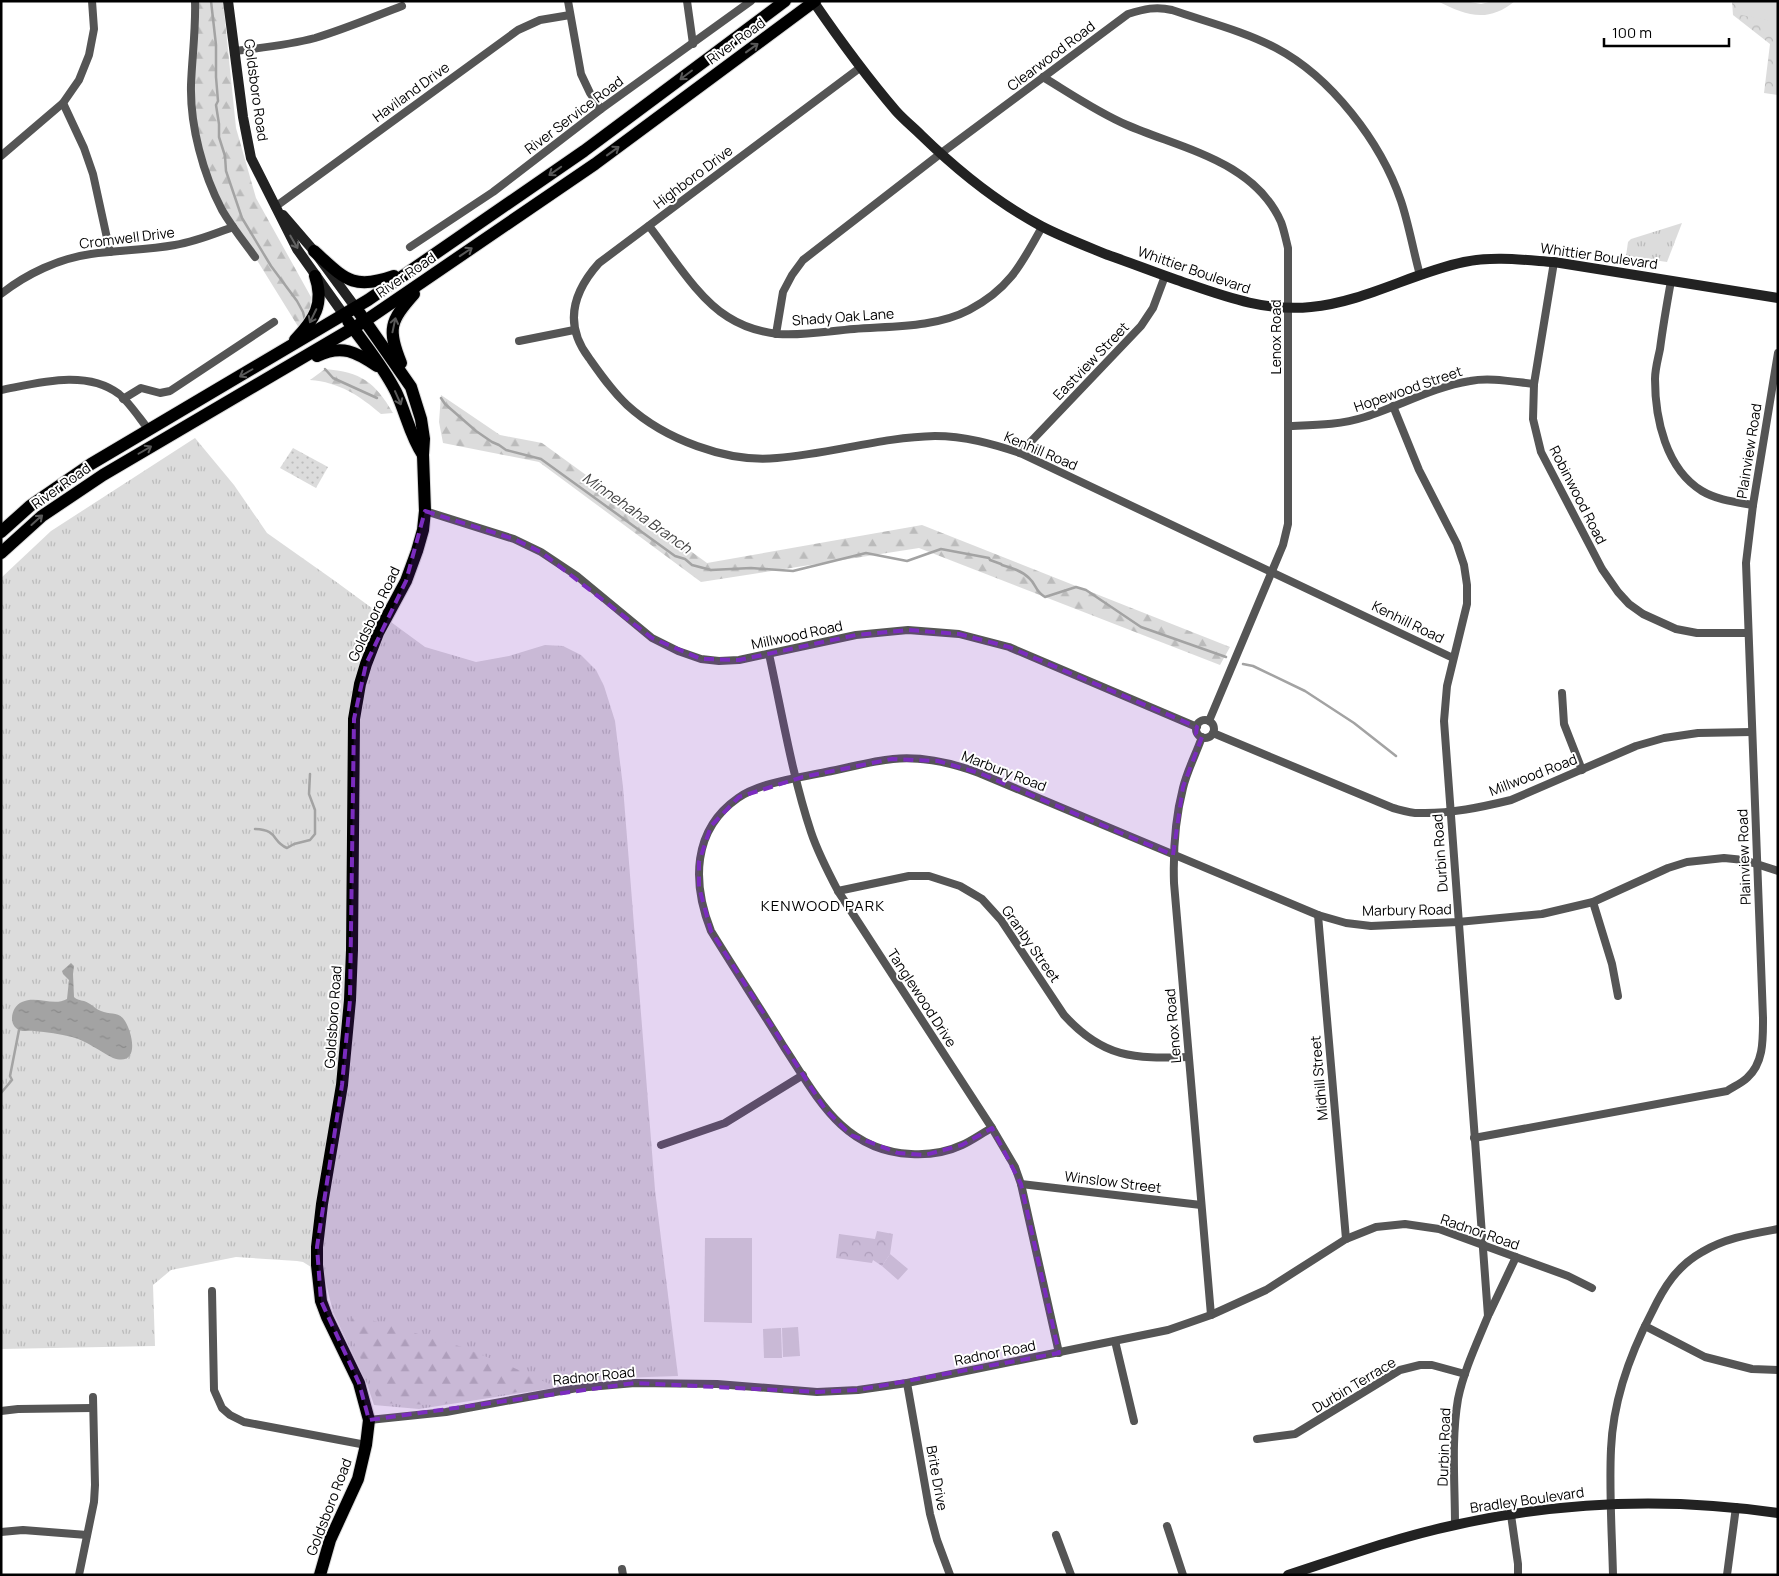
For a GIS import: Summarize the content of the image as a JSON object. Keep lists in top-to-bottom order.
{
  "streets": {
    "main road": ["River Road", "Goldsboro Road"],
    "street": [
      "Clearwood Road",
      "Haviland Drive",
      "River Service Road",
      "Highboro Drive",
      "Cromwell Drive",
      "Whittier Boulevard",
      "Shady Oak Lane",
      "Lenox Road",
      "Eastview Street",
      "Hopewood Street",
      "Kenhill Road",
      "Plainview Road",
      "Robinwood Road",
      "Millwood Road",
      "Marbury Road",
      "Durbin Road",
      "Granby Street",
      "Tanglewood Drive",
      "Midhill Street",
      "Winslow Street",
      "Radnor Road",
      "Durbin Terrace",
      "Brite Drive",
      "Bradley Boulevard"
    ]
  },
  "crossings": [
    ["River Road", "Goldsboro Road"],
    ["River Road", "Whittier Boulevard"],
    ["Clearwood Road", "Whittier Boulevard"],
    ["Clearwood Road", "Shady Oak Lane"],
    ["Clearwood Road", "Lenox Road"],
    ["Goldsboro Road", "Haviland Drive"],
    ["Goldsboro Road", "Millwood Road"],
    ["Goldsboro Road", "Radnor Road"],
    ["Highboro Drive", "Whittier Boulevard"],
    ["Highboro Drive", "Shady Oak Lane"],
    ["Highboro Drive", "Kenhill Road"],
    ["Whittier Boulevard", "Shady Oak Lane"],
    ["Whittier Boulevard", "Lenox Road"],
    ["Whittier Boulevard", "Eastview Street"],
    ["Whittier Boulevard", "Robinwood Road"],
    ["Lenox Road", "Hopewood Street"],
    ["Lenox Road", "Kenhill Road"],
    ["Lenox Road", "Millwood Road"],
    ["Lenox Road", "Marbury Road"],
    ["Lenox Road", "Granby Street"],
    ["Lenox Road", "Winslow Street"],
    ["Lenox Road", "Radnor Road"],
    ["Eastview Street", "Kenhill Road"],
    ["Hopewood Street", "Robinwood Road"],
    ["Hopewood Street", "Durbin Road"],
    ["Kenhill Road", "Durbin Road"],
    ["Plainview Road", "Robinwood Road"],
    ["Plainview Road", "Millwood Road"],
    ["Plainview Road", "Marbury Road"],
    ["Plainview Road", "Durbin Road"],
    ["Millwood Road", "Durbin Road"],
    ["Millwood Road", "Tanglewood Drive"],
    ["Marbury Road", "Durbin Road"],
    ["Marbury Road", "Tanglewood Drive"],
    ["Marbury Road", "Midhill Street"],
    ["Durbin Road", "Radnor Road"],
    ["Durbin Road", "Durbin Terrace"],
    ["Durbin Road", "Bradley Boulevard"],
    ["Granby Street", "Tanglewood Drive"],
    ["Tanglewood Drive", "Winslow Street"],
    ["Tanglewood Drive", "Radnor Road"],
    ["Midhill Street", "Radnor Road"],
    ["Radnor Road", "Brite Drive"]
  ],
  "districts": ["KENWOOD PARK"],
  "water": ["Minnehaha Branch"],
  "scale_bar": "100 m"
}
